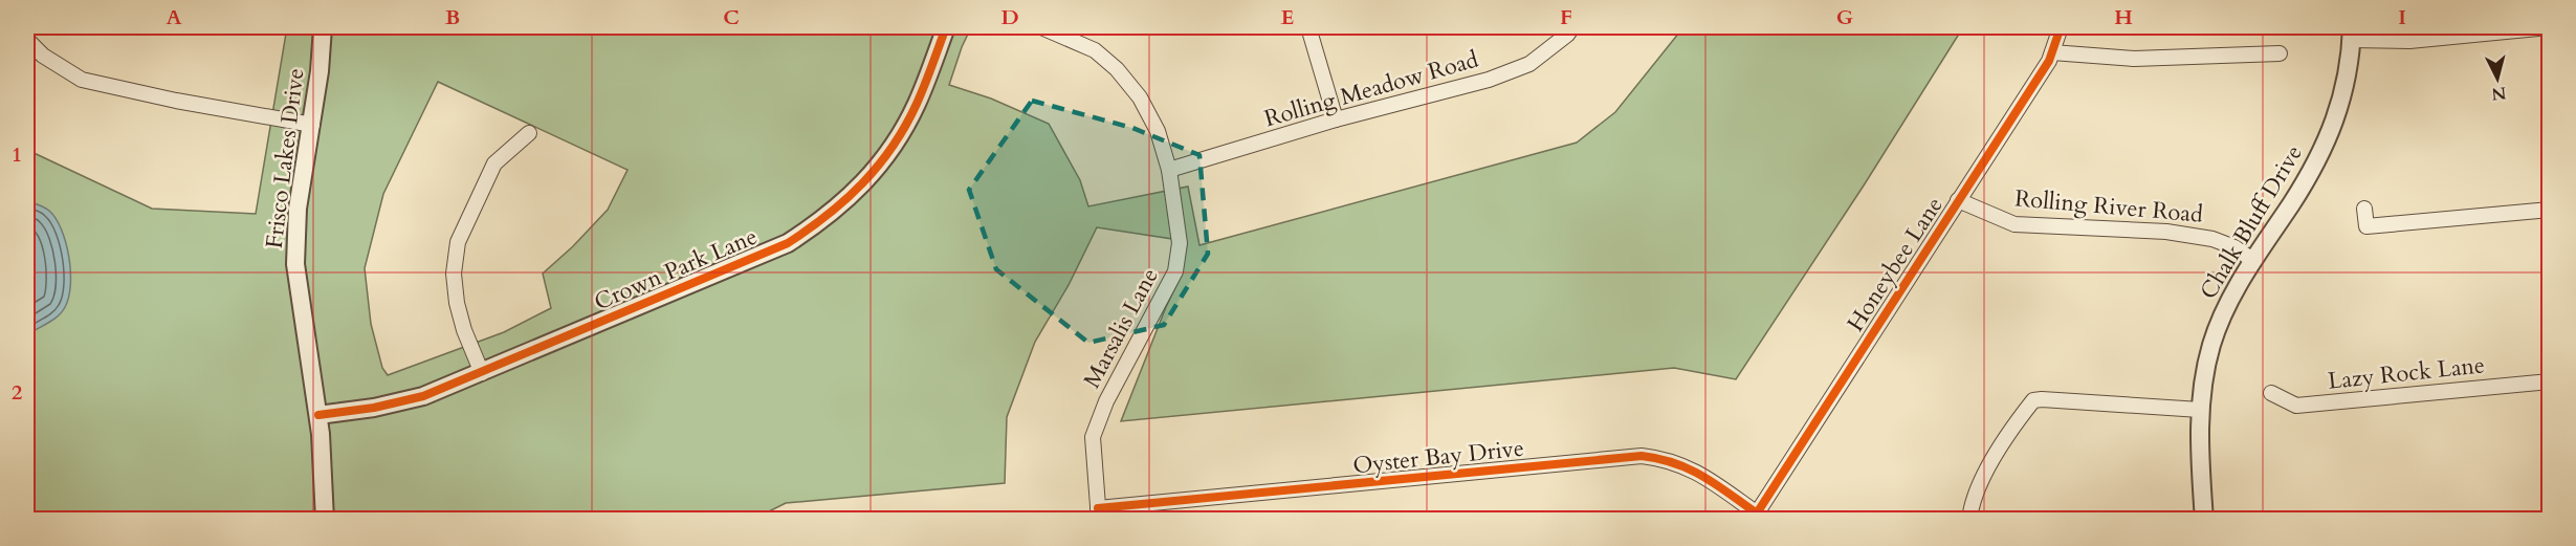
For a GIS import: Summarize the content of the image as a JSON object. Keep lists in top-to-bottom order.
{
  "streets": {
    "street": [
      "Rolling Meadow Road",
      "Frisco Lakes Drive",
      "Rolling River Road",
      "Chalk Bluff Drive",
      "Honeybee Lane",
      "Crown Park Lane",
      "Marsalis Lane",
      "Lazy Rock Lane",
      "Oyster Bay Drive"
    ]
  },
  "crossings": [
    ["Rolling Meadow Road", "Marsalis Lane"],
    ["Frisco Lakes Drive", "Crown Park Lane"],
    ["Rolling River Road", "Chalk Bluff Drive"],
    ["Rolling River Road", "Honeybee Lane"],
    ["Honeybee Lane", "Oyster Bay Drive"],
    ["Marsalis Lane", "Oyster Bay Drive"]
  ],
  "north": "bottom",
  "grid": {
    "columns": [
      "A",
      "B",
      "C",
      "D",
      "E",
      "F",
      "G",
      "H",
      "I"
    ],
    "rows": ["1", "2"]
  }
}
